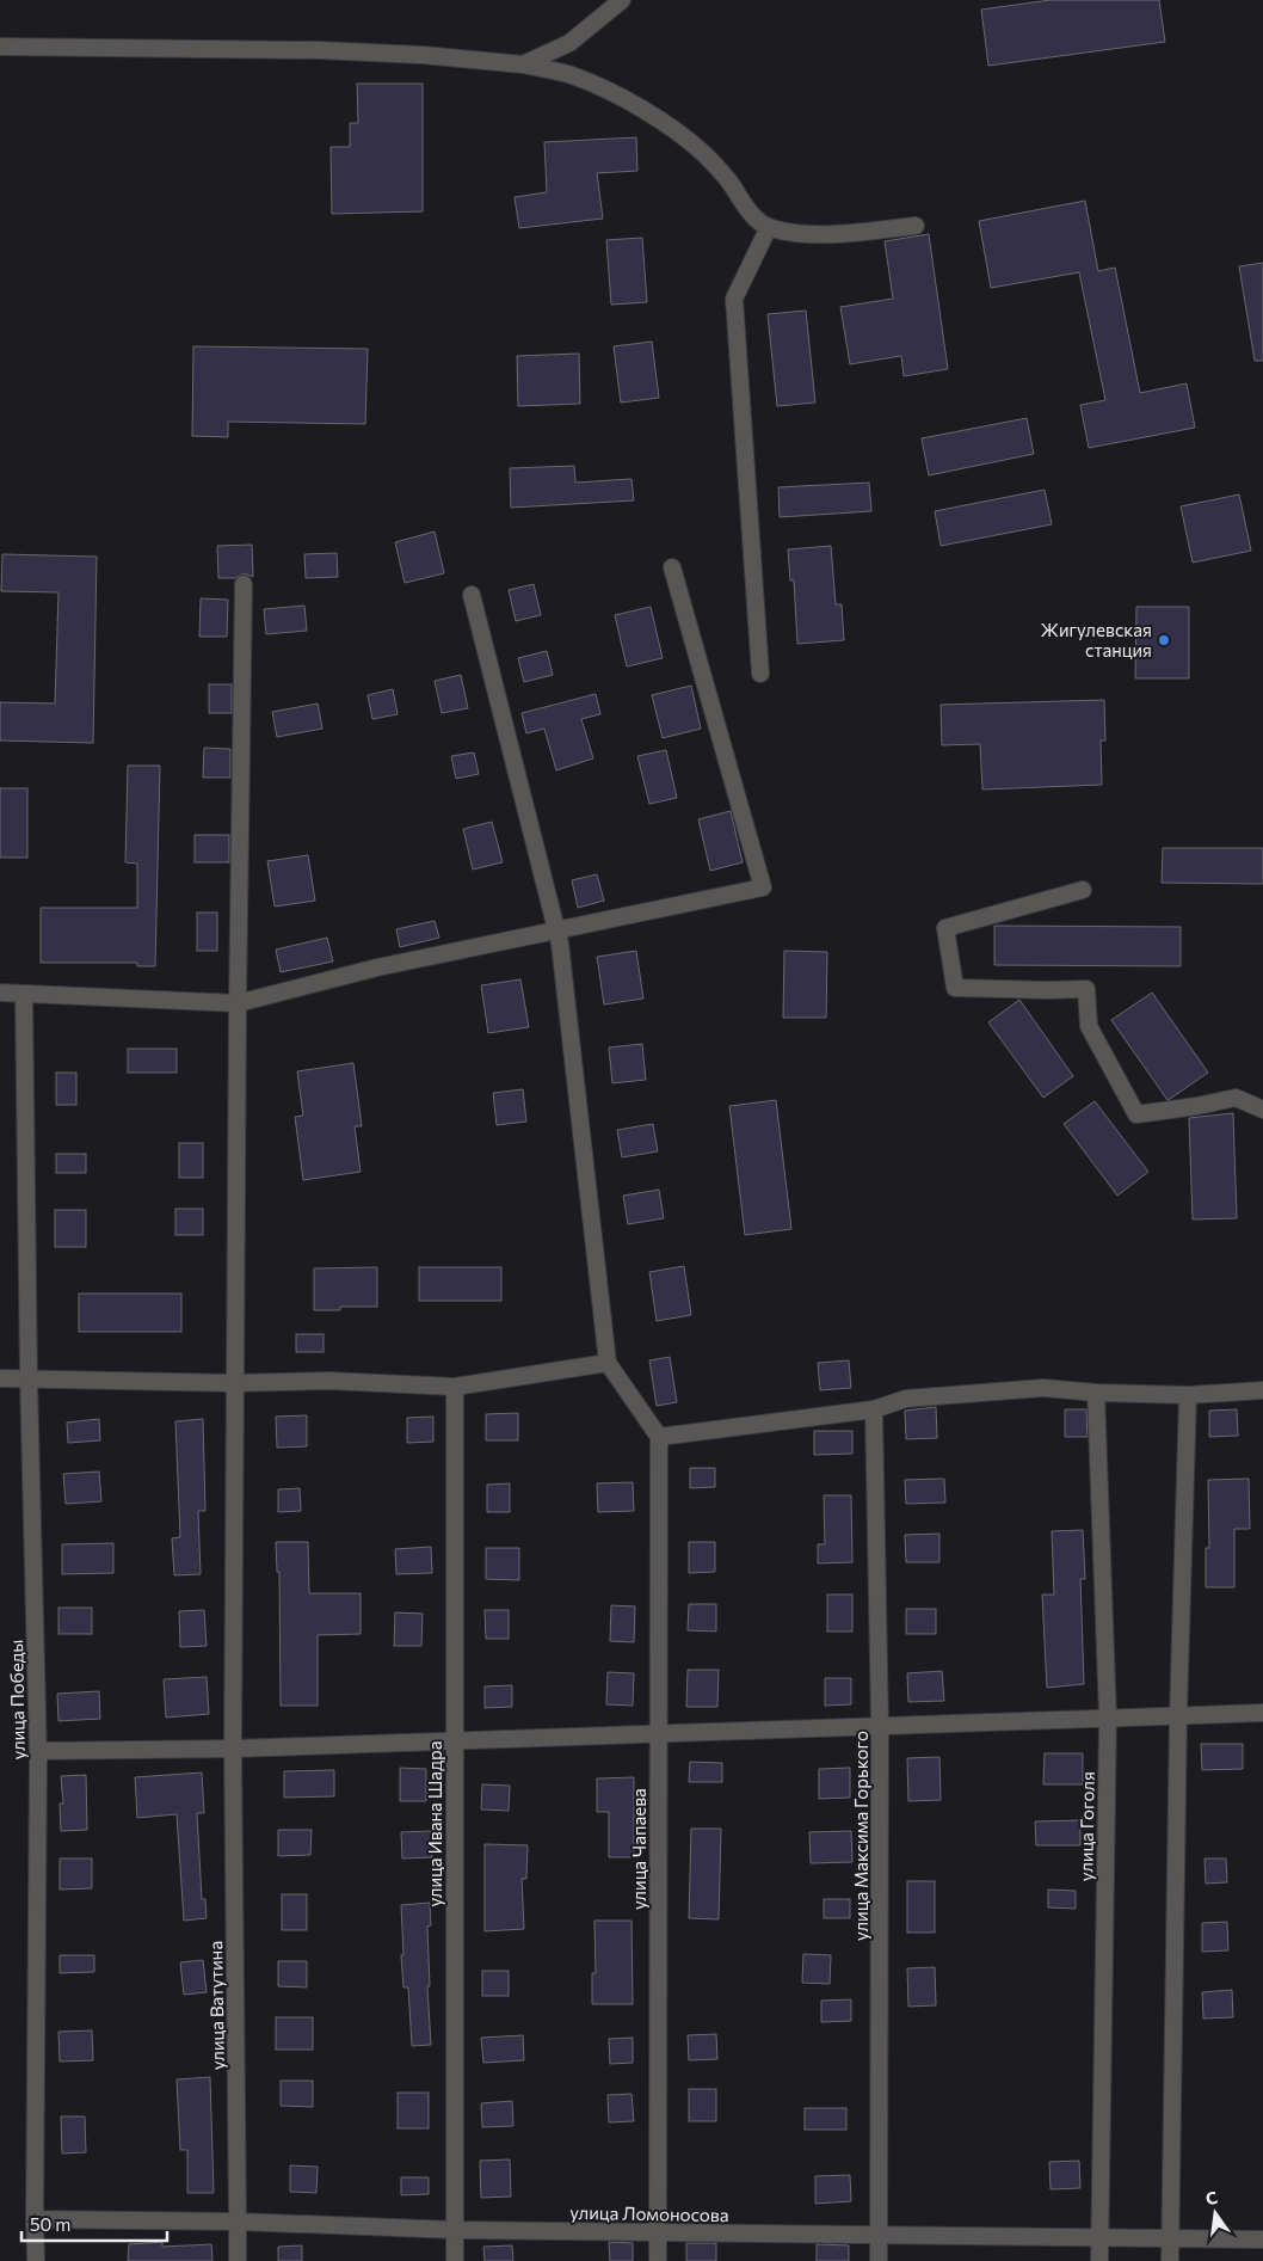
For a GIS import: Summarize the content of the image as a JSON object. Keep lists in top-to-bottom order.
{
  "streets": {
    "street": [
      "улица Победы",
      "улица Ивана Шадра",
      "улица Гоголя",
      "улица Максима Горького",
      "улица Чапаева",
      "улица Ватутина",
      "улица Ломоносова"
    ]
  },
  "crossings": [
    ["улица Победы", "улица Ломоносова"],
    ["улица Ивана Шадра", "улица Ломоносова"],
    ["улица Гоголя", "улица Ломоносова"],
    ["улица Максима Горького", "улица Ломоносова"],
    ["улица Чапаева", "улица Ломоносова"],
    ["улица Ватутина", "улица Ломоносова"]
  ],
  "places": ["Жигулевская станция"],
  "scale_bar": "50 m",
  "north": "top"
}
